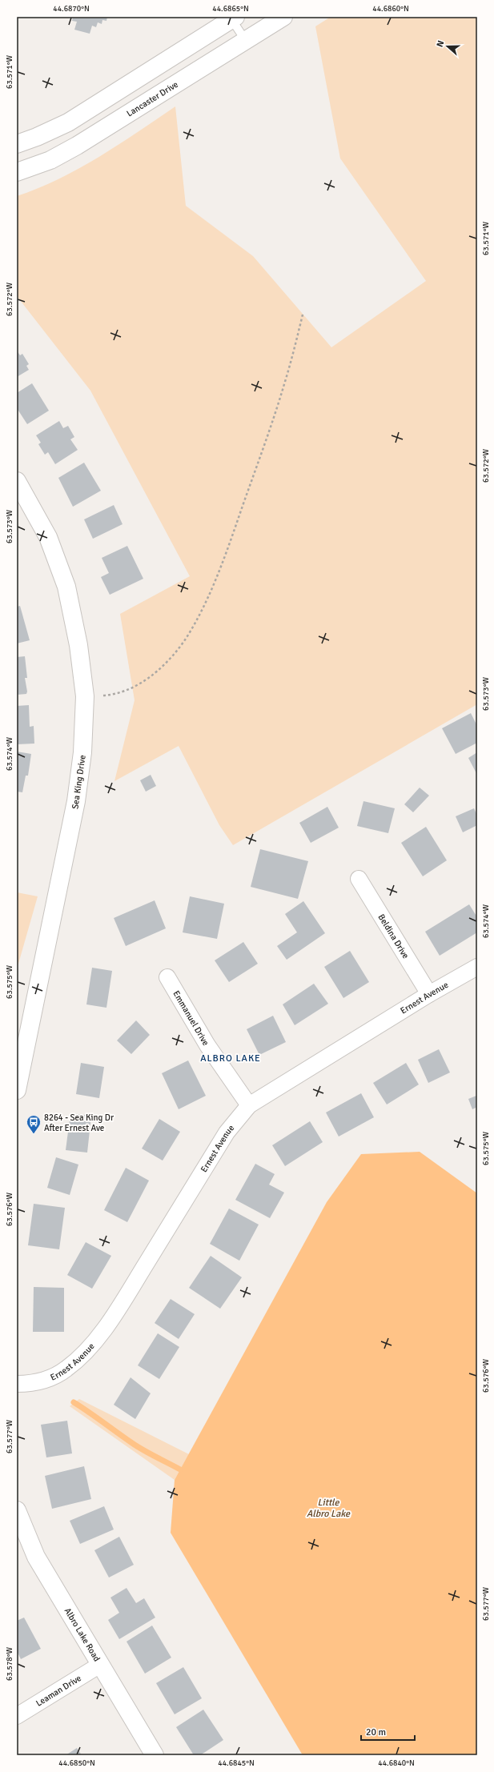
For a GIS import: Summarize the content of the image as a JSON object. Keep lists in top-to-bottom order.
{
  "streets": {
    "street": [
      "Lancaster Drive",
      "Sea King Drive",
      "Beldina Drive",
      "Ernest Avenue",
      "Emmanuel Drive",
      "Albro Lake Road",
      "Leaman Drive"
    ]
  },
  "crossings": [
    ["Beldina Drive", "Ernest Avenue"],
    ["Ernest Avenue", "Emmanuel Drive"],
    ["Albro Lake Road", "Leaman Drive"]
  ],
  "districts": ["ALBRO LAKE"],
  "water": ["Little Albro Lake"],
  "places": {
    "bus stop": ["8264 - Sea King Dr After Ernest Ave"]
  },
  "scale_bar": "20 m",
  "north": "left",
  "coordinates": [
    "44.6870°N",
    "44.6865°N",
    "44.6860°N",
    "63.571°W",
    "63.572°W",
    "63.573°W",
    "63.574°W",
    "63.575°W",
    "63.576°W",
    "63.577°W",
    "63.578°W",
    "44.6850°N",
    "44.6845°N",
    "44.6840°N"
  ]
}
